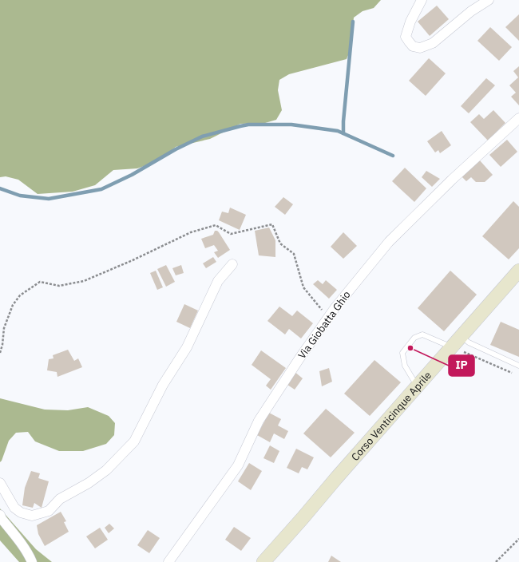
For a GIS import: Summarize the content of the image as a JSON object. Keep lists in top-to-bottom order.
{
  "streets": {
    "main road": ["Corso Venticinque Aprile"],
    "street": ["Via Giobatta Ghio"]
  },
  "places": ["IP"]
}
